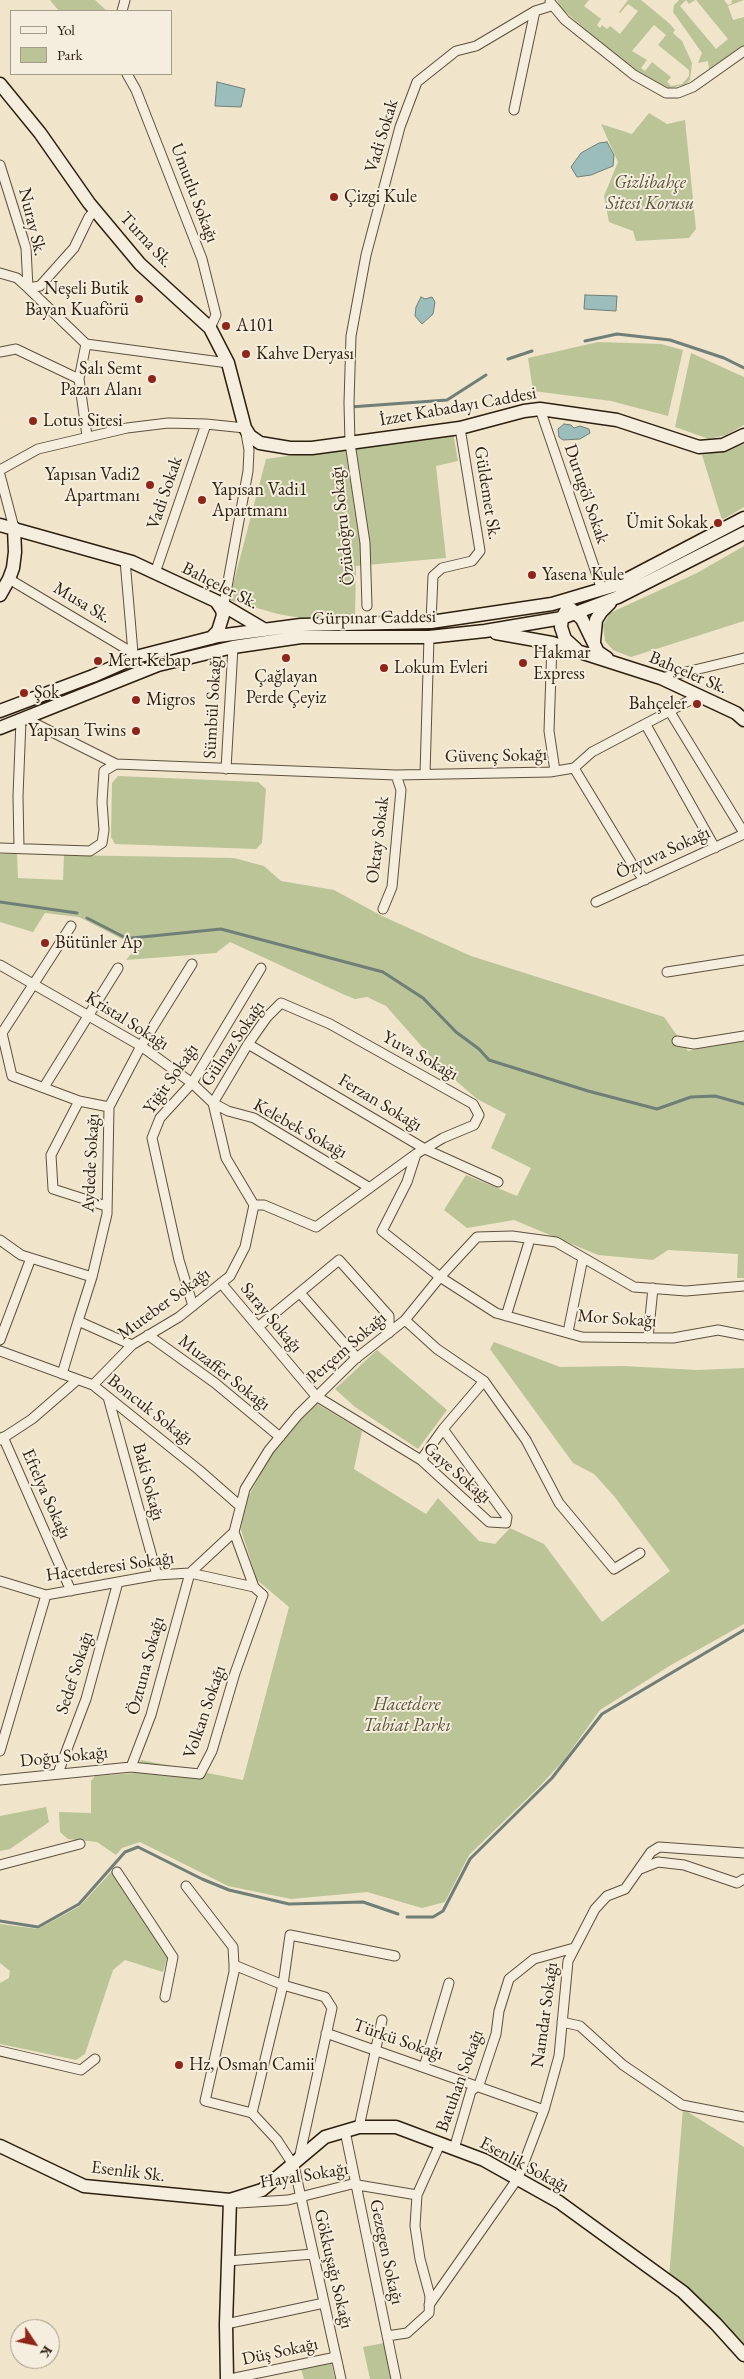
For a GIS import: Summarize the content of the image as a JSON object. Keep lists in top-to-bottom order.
{
  "streets": {
    "street": [
      "Vadi Sokak",
      "Umutlu Sokağı",
      "Nuray Sk.",
      "Turna Sk.",
      "İzzet Kabadayı Caddesi",
      "Güldemet Sk.",
      "Durugöl Sokak",
      "Özüdoğru Sokağı",
      "Bahçeler Sk.",
      "Musa Sk.",
      "Gürpınar Caddesi",
      "Sümbül Sokağı",
      "Güvenç Sokağı",
      "Oktay Sokak",
      "Özyuva Sokağı",
      "Kristal Sokağı",
      "Gülnaz Sokağı",
      "Yuva Sokağı",
      "Yiğit Sokağı",
      "Ferzan Sokağı",
      "Kelebek Sokağı",
      "Aydede Sokağı",
      "Muteber Sokağı",
      "Saray Sokağı",
      "Mor Sokağı",
      "Perçem Sokağı",
      "Muzaffer Sokağı",
      "Boncuk Sokağı",
      "Gaye Sokağı",
      "Baki Sokağı",
      "Eftelya Sokağı",
      "Hacetderesi Sokağı",
      "Öztuna Sokağı",
      "Sedef Sokağı",
      "Volkan Sokağı",
      "Doğu Sokağı",
      "Namdar Sokağı",
      "Türkü Sokağı",
      "Batuhan Sokağı",
      "Esenlik Sokağı",
      "Esenlik Sk.",
      "Hayal Sokağı",
      "Gezegen Sokağı",
      "Gökkuşağı Sokağı",
      "Düş Sokağı"
    ]
  },
  "crossings": [
    ["Vadi Sokak", "İzzet Kabadayı Caddesi"],
    ["Vadi Sokak", "Özüdoğru Sokağı"],
    ["Vadi Sokak", "Bahçeler Sk."],
    ["Umutlu Sokağı", "Turna Sk."],
    ["Turna Sk.", "İzzet Kabadayı Caddesi"],
    ["İzzet Kabadayı Caddesi", "Güldemet Sk."],
    ["İzzet Kabadayı Caddesi", "Durugöl Sokak"],
    ["İzzet Kabadayı Caddesi", "Özüdoğru Sokağı"],
    ["Güldemet Sk.", "Bahçeler Sk."],
    ["Güldemet Sk.", "Gürpınar Caddesi"],
    ["Durugöl Sokak", "Gürpınar Caddesi"],
    ["Bahçeler Sk.", "Gürpınar Caddesi"],
    ["Gürpınar Caddesi", "Sümbül Sokağı"],
    ["Sümbül Sokağı", "Güvenç Sokağı"],
    ["Güvenç Sokağı", "Oktay Sokak"],
    ["Kristal Sokağı", "Gülnaz Sokağı"],
    ["Kristal Sokağı", "Yiğit Sokağı"],
    ["Kristal Sokağı", "Kelebek Sokağı"],
    ["Kristal Sokağı", "Aydede Sokağı"],
    ["Gülnaz Sokağı", "Yuva Sokağı"],
    ["Gülnaz Sokağı", "Ferzan Sokağı"],
    ["Gülnaz Sokağı", "Kelebek Sokağı"],
    ["Yuva Sokağı", "Ferzan Sokağı"],
    ["Yiğit Sokağı", "Muteber Sokağı"],
    ["Aydede Sokağı", "Boncuk Sokağı"],
    ["Muteber Sokağı", "Saray Sokağı"],
    ["Muteber Sokağı", "Muzaffer Sokağı"],
    ["Muteber Sokağı", "Boncuk Sokağı"],
    ["Saray Sokağı", "Perçem Sokağı"],
    ["Saray Sokağı", "Gaye Sokağı"],
    ["Mor Sokağı", "Perçem Sokağı"],
    ["Perçem Sokağı", "Muzaffer Sokağı"],
    ["Perçem Sokağı", "Boncuk Sokağı"],
    ["Perçem Sokağı", "Gaye Sokağı"],
    ["Boncuk Sokağı", "Baki Sokağı"],
    ["Baki Sokağı", "Hacetderesi Sokağı"],
    ["Eftelya Sokağı", "Hacetderesi Sokağı"],
    ["Hacetderesi Sokağı", "Öztuna Sokağı"],
    ["Hacetderesi Sokağı", "Sedef Sokağı"],
    ["Hacetderesi Sokağı", "Volkan Sokağı"],
    ["Öztuna Sokağı", "Volkan Sokağı"],
    ["Öztuna Sokağı", "Doğu Sokağı"],
    ["Sedef Sokağı", "Doğu Sokağı"],
    ["Volkan Sokağı", "Doğu Sokağı"],
    ["Namdar Sokağı", "Türkü Sokağı"],
    ["Namdar Sokağı", "Batuhan Sokağı"],
    ["Namdar Sokağı", "Esenlik Sokağı"],
    ["Namdar Sokağı", "Gezegen Sokağı"],
    ["Türkü Sokağı", "Batuhan Sokağı"],
    ["Batuhan Sokağı", "Esenlik Sokağı"],
    ["Esenlik Sokağı", "Esenlik Sk."],
    ["Esenlik Sokağı", "Hayal Sokağı"],
    ["Esenlik Sokağı", "Gezegen Sokağı"],
    ["Esenlik Sokağı", "Gökkuşağı Sokağı"],
    ["Esenlik Sk.", "Hayal Sokağı"],
    ["Hayal Sokağı", "Gezegen Sokağı"],
    ["Hayal Sokağı", "Gökkuşağı Sokağı"],
    ["Gökkuşağı Sokağı", "Düş Sokağı"]
  ],
  "parks": ["Gizlibahçe Sitesi Korusu", "Hacetdere Tabiat Parkı"],
  "places": [
    "Çizgi Kule",
    "Neşeli Butik Bayan Kuaförü",
    "A101",
    "Kahve Deryası",
    "Salı Semt Pazarı Alanı",
    "Lotus Sitesi",
    "Yapısan Vadi2 Apartmanı",
    "Yapısan Vadi1 Apartmanı",
    "Ümit Sokak",
    "Yasena Kule",
    "Çağlayan Perde Çeyiz",
    "Mert Kebap",
    "Hakmar Express",
    "Lokum Evleri",
    "Şok",
    "Migros",
    "Bahçeler",
    "Yapısan Twins",
    "Bütünler Ap",
    "Hz, Osman Camii"
  ],
  "legend": ["Yol", "Park"],
  "north": "bottom right"
}
